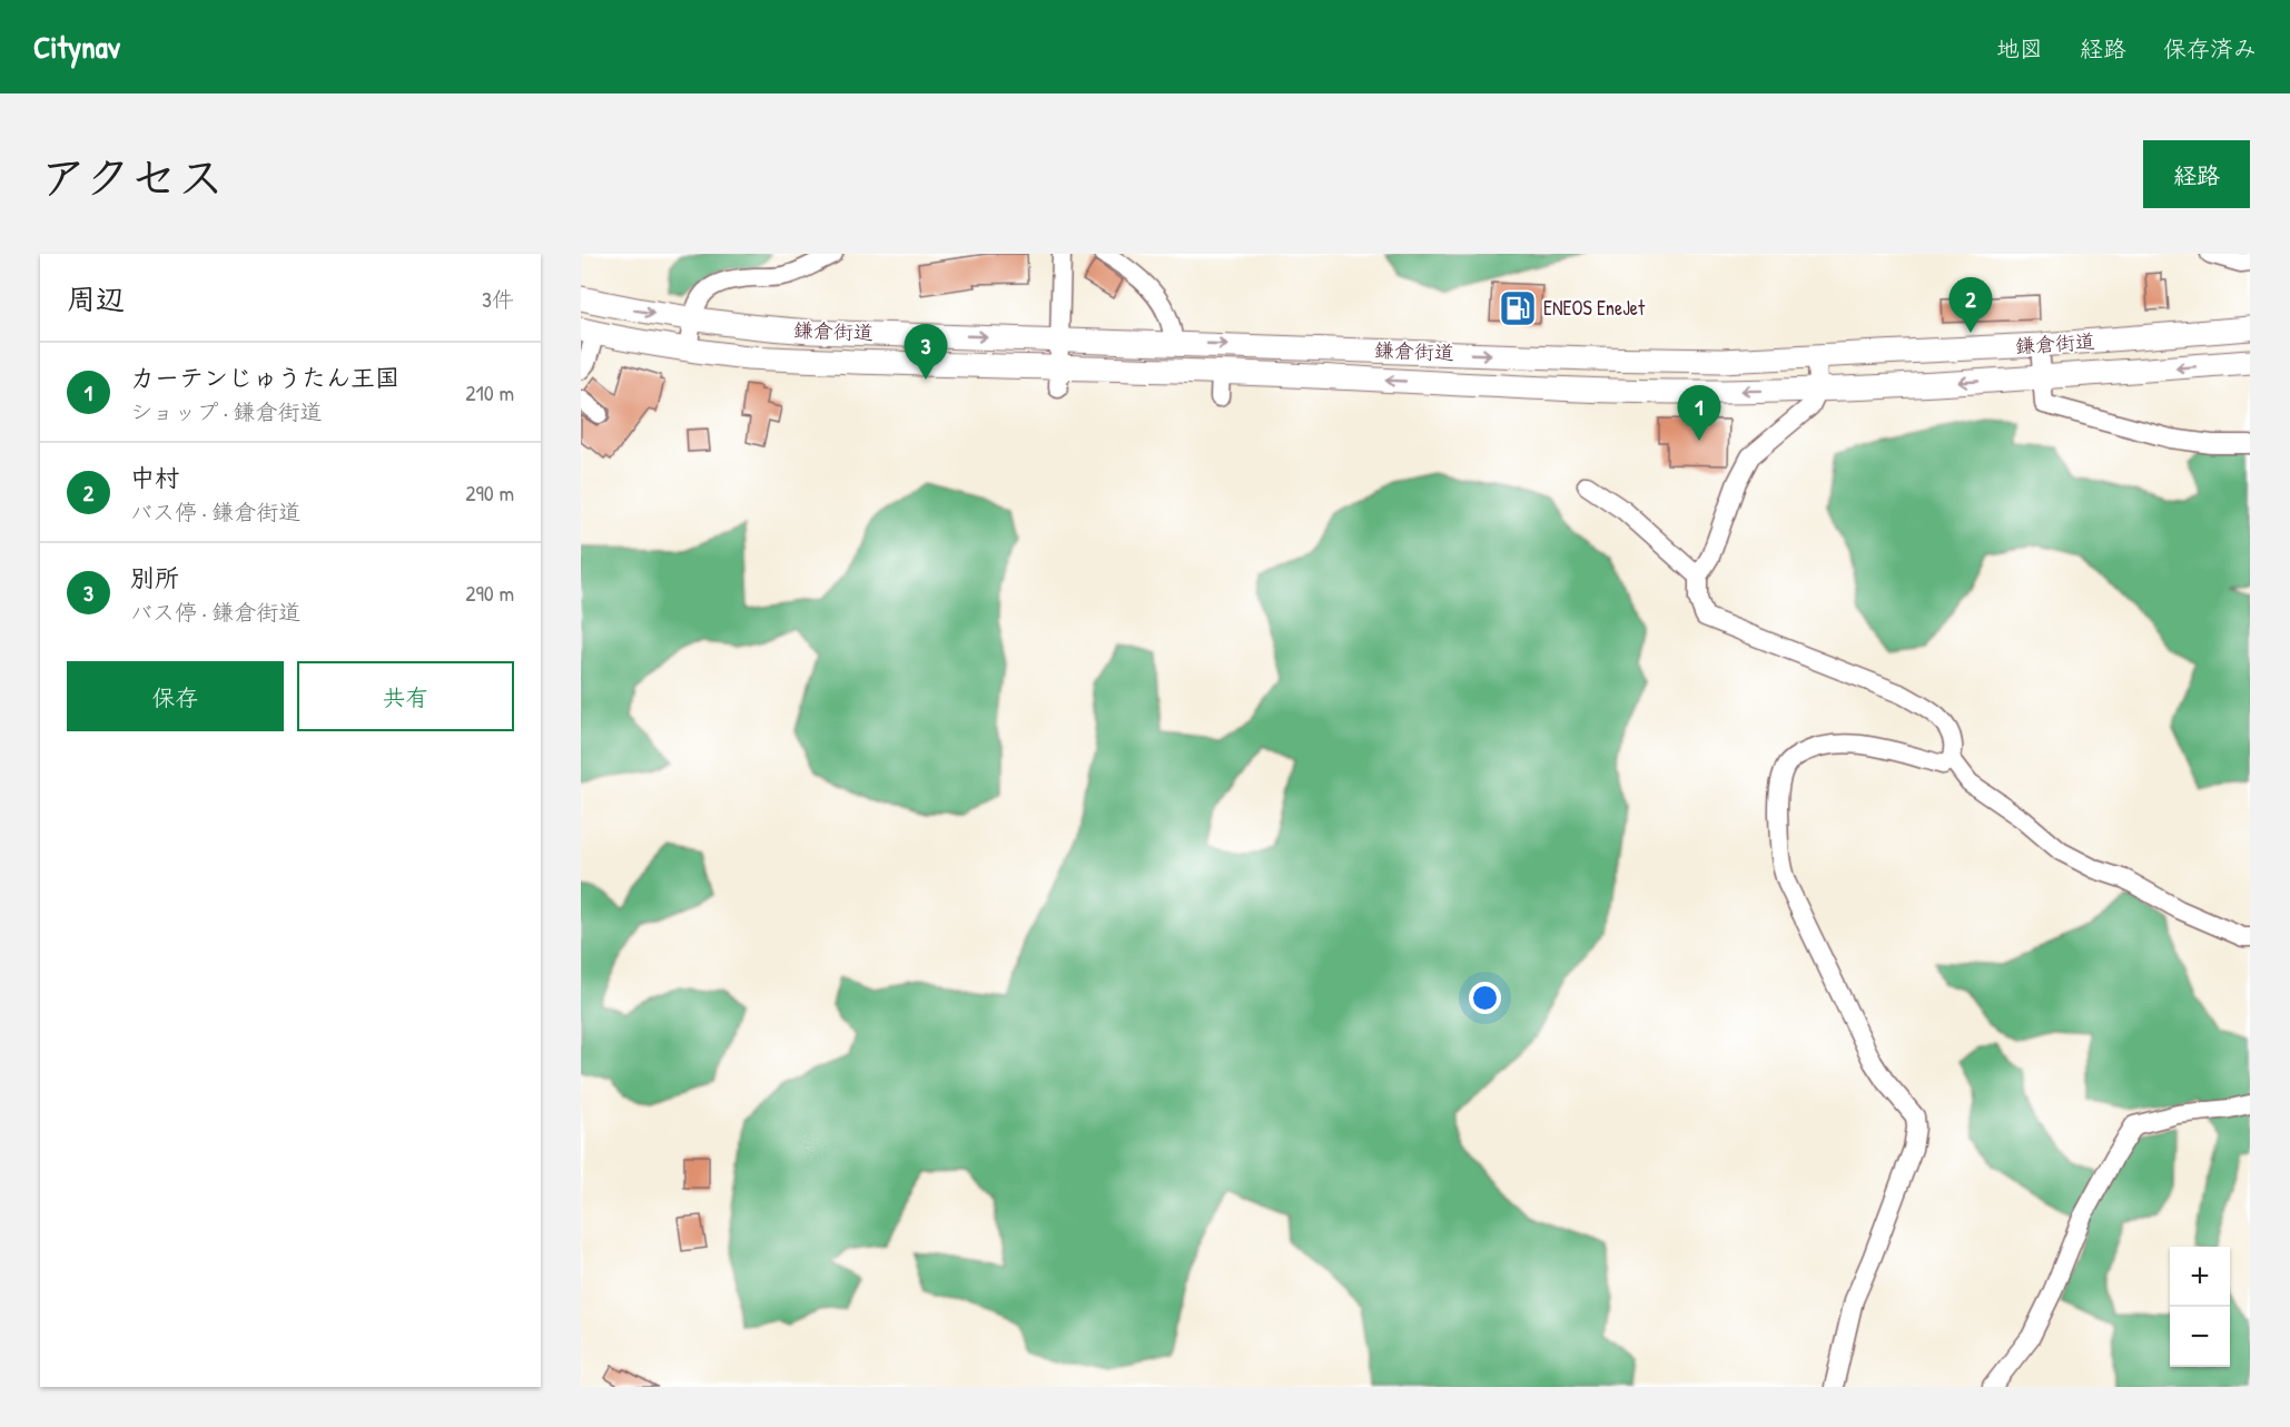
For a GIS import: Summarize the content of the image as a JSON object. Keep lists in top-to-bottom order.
{
  "streets": {
    "main road": ["鎌倉街道"]
  },
  "places": {
    "fuel station": ["ENEOS EneJet"]
  },
  "page": {
    "header": "Citynav",
    "nav": ["地図", "経路", "保存済み"],
    "title": "アクセス",
    "buttons": [
      "経路",
      ["保存", "共有"]
    ],
    "heading": ["周辺", "3件"],
    "pins": ["2", "3", "1"],
    "list": [
      {
        "mark": "1",
        "name": "カーテンじゅうたん王国",
        "note": "ショップ · 鎌倉街道",
        "value": "210 m"
      },
      {
        "mark": "2",
        "name": "中村",
        "note": "バス停 · 鎌倉街道",
        "value": "290 m"
      },
      {
        "mark": "3",
        "name": "別所",
        "note": "バス停 · 鎌倉街道",
        "value": "290 m"
      }
    ],
    "map_buttons": ["+", "−"]
  }
}
